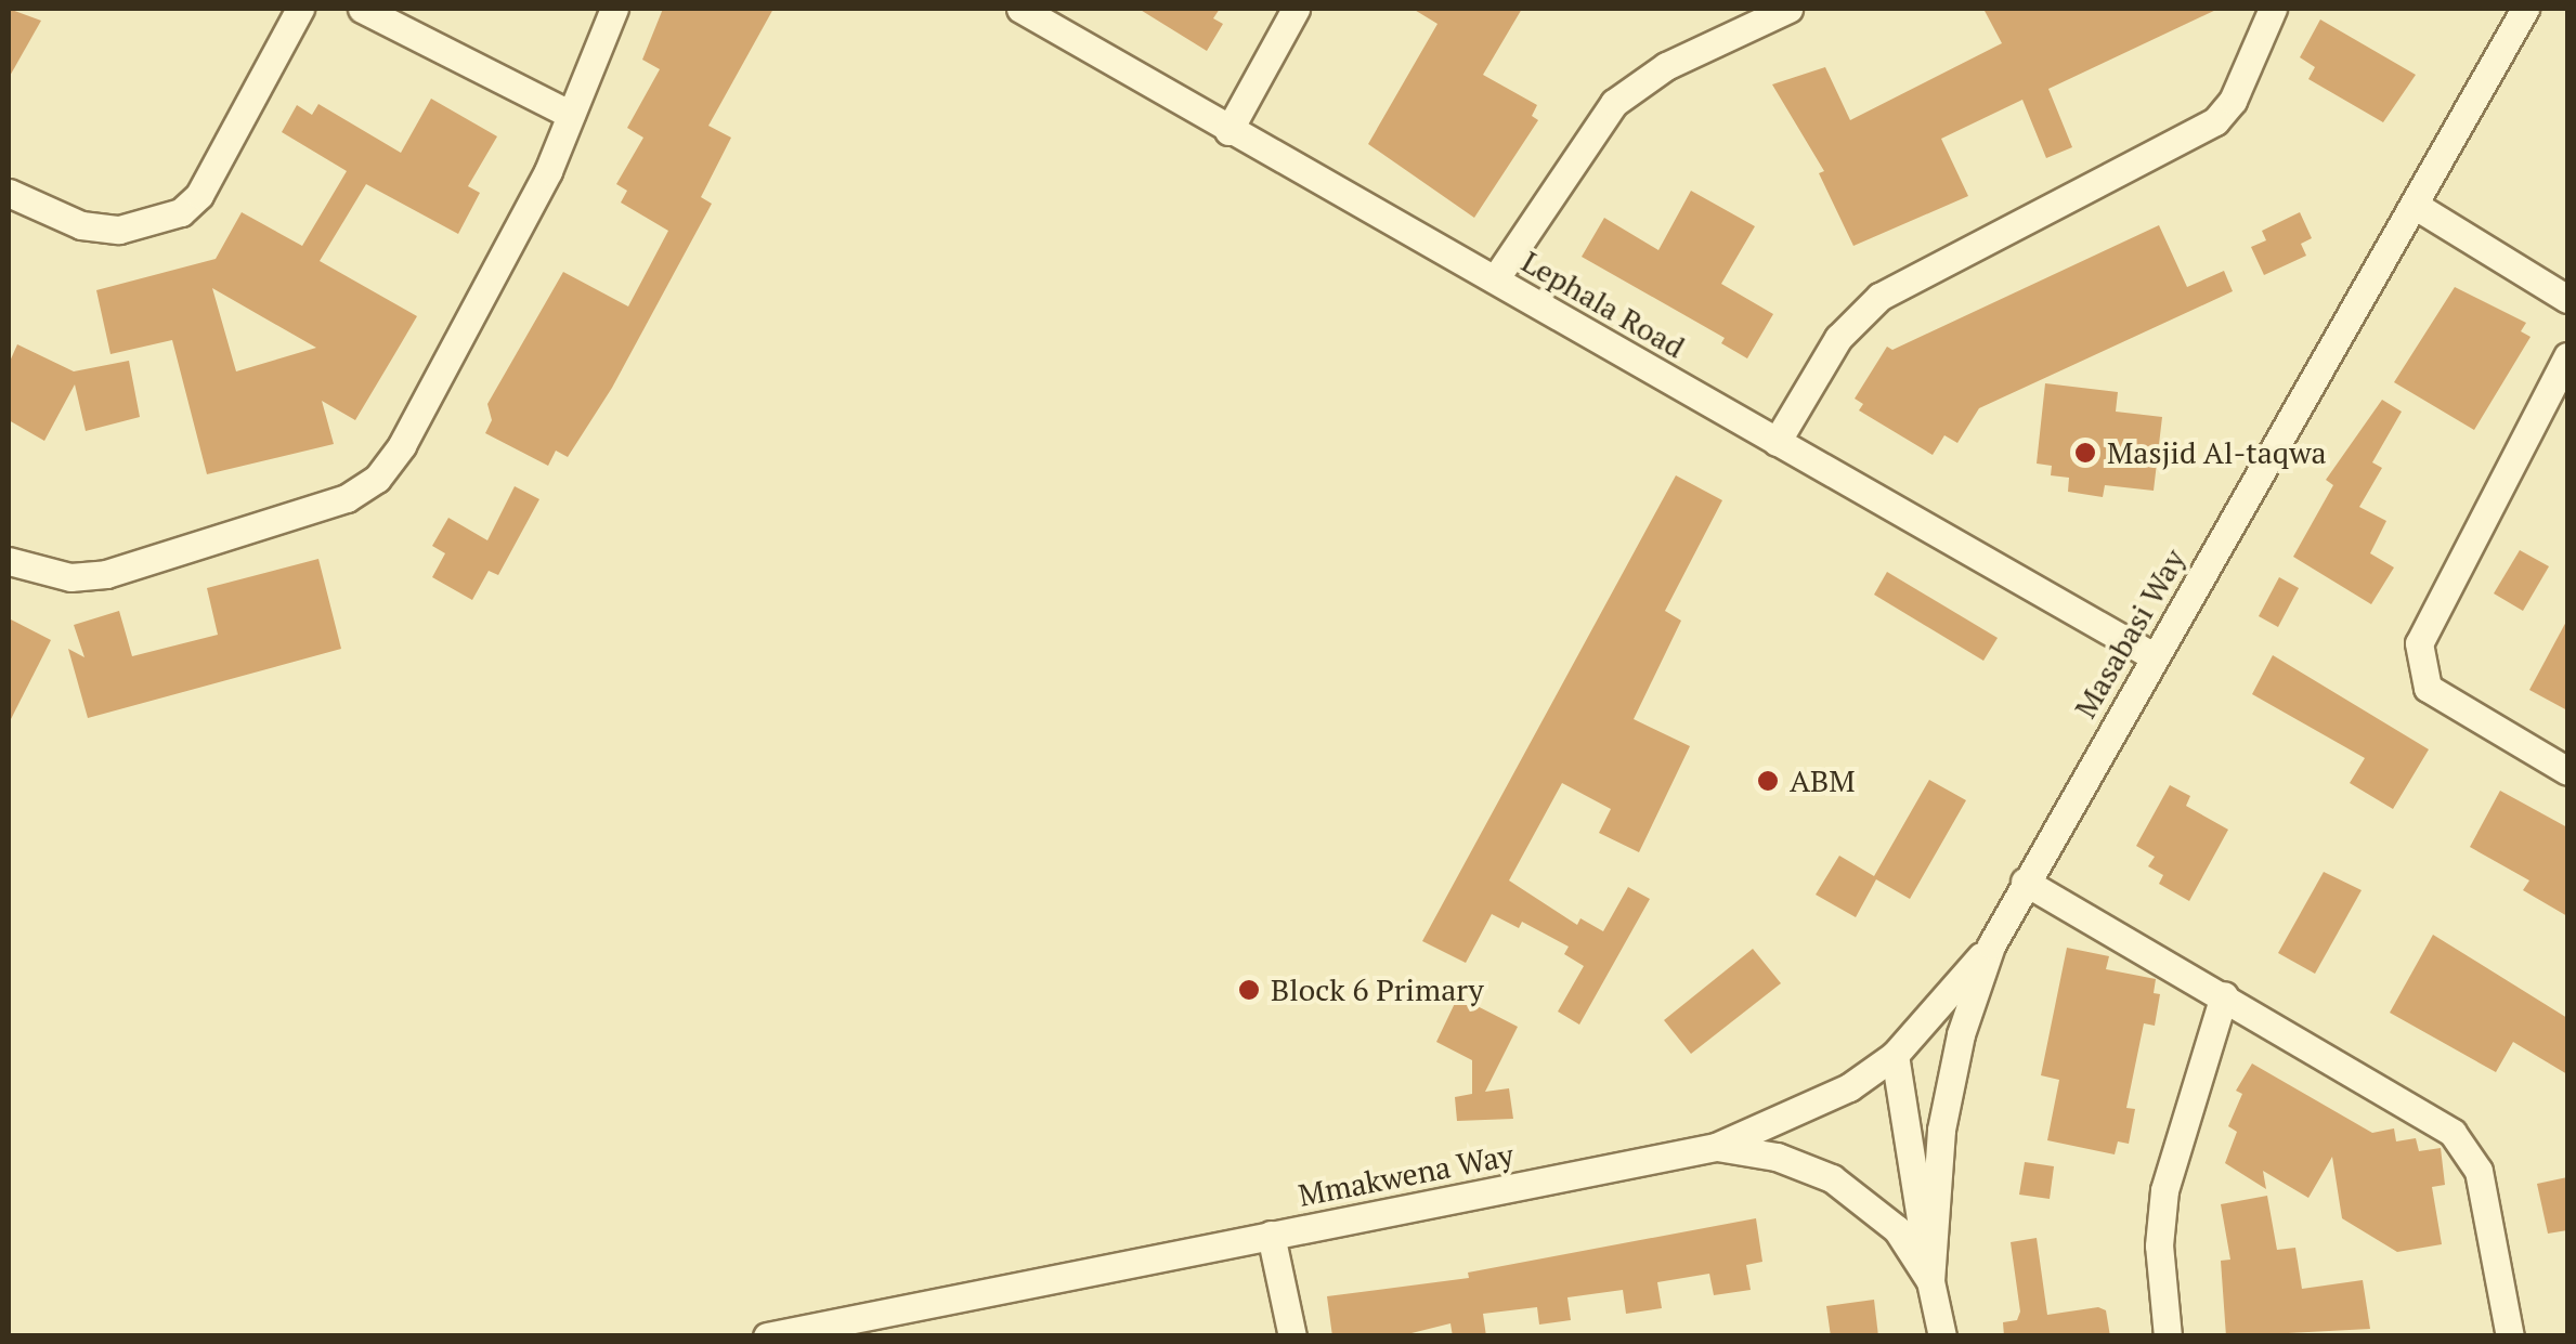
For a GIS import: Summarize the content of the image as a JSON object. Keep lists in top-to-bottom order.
{
  "streets": {
    "street": ["Lephala Road", "Masabasi Way", "Mmakwena Way"]
  },
  "crossings": [
    ["Lephala Road", "Masabasi Way"],
    ["Masabasi Way", "Mmakwena Way"]
  ],
  "places": ["Masjid Al-taqwa", "ABM", "Block 6 Primary"]
}
